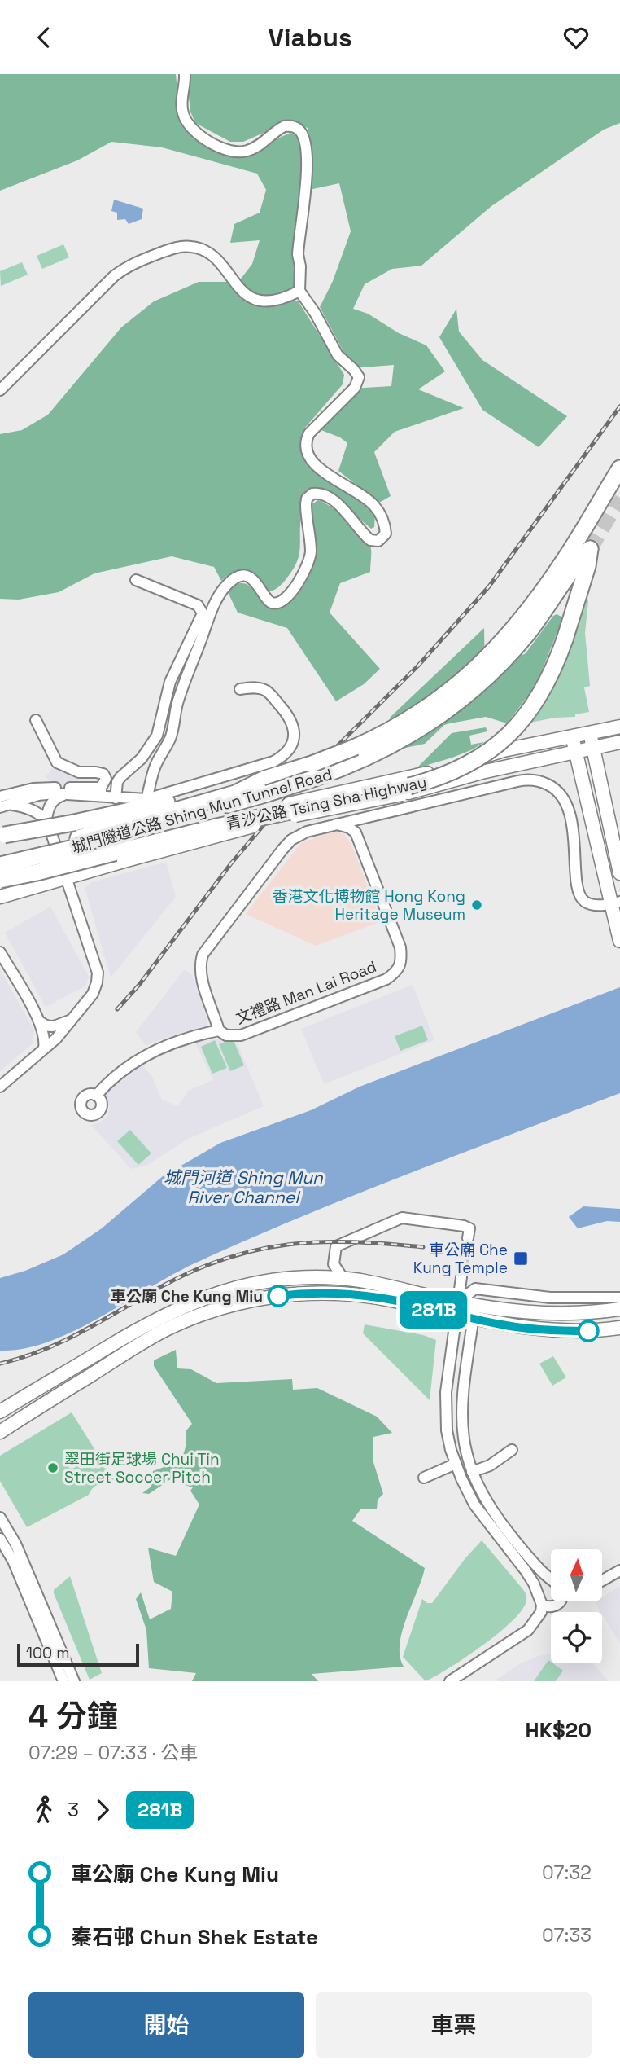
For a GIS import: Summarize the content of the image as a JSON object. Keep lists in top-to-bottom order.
{
  "streets": {
    "highway": ["青沙公路 Tsing Sha Highway", "城門隧道公路 Shing Mun Tunnel Road"],
    "street": ["文禮路 Man Lai Road"]
  },
  "crossings": [
    ["青沙公路 Tsing Sha Highway", "城門隧道公路 Shing Mun Tunnel Road"]
  ],
  "water": ["城門河道 Shing Mun River Channel"],
  "places": {
    "other": ["香港文化博物館 Hong Kong Heritage Museum", "車公廟 Che Kung Miu", "翠田街足球場 Chui Tin Street Soccer Pitch"],
    "transit": ["車公廟 Che Kung Temple"]
  },
  "lines": ["bus line 281B"],
  "scale_bar": "100 m",
  "north": "top",
  "page": {
    "header": "Viabus",
    "on_map": "281B",
    "scale": "100 m",
    "heading": ["4 分鐘", "07:29 – 07:33 · 公車", "HK$20"],
    "legs": ["3", "281B"],
    "list": [
      {
        "name": "車公廟 Che Kung Miu",
        "value": "07:32"
      },
      {
        "name": "秦石邨 Chun Shek Estate",
        "value": "07:33"
      }
    ],
    "buttons": ["開始", "車票"]
  }
}
